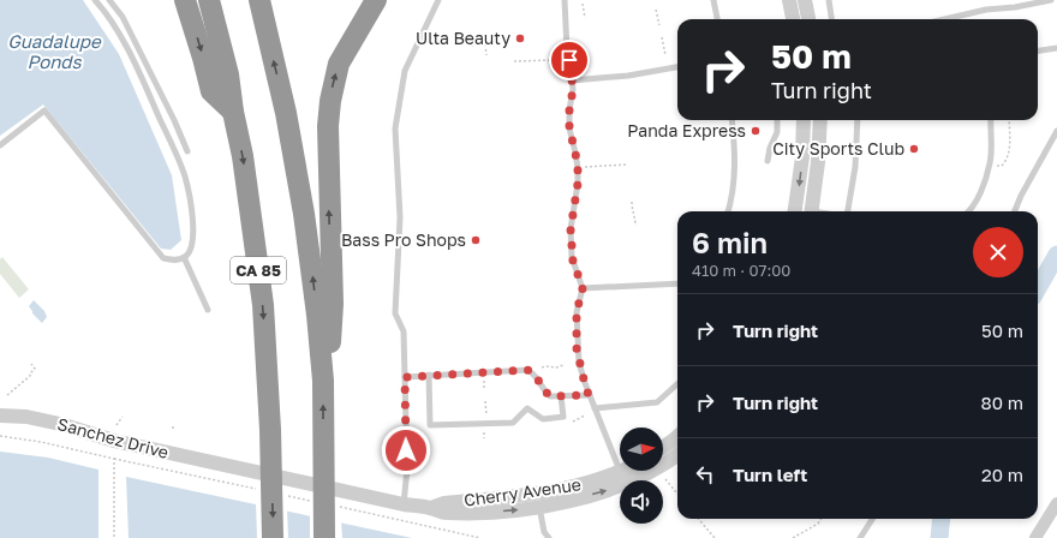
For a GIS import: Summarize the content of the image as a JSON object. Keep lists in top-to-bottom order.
{
  "streets": {
    "highway": ["CA 85"],
    "street": ["Sanchez Drive", "Cherry Avenue"]
  },
  "crossings": [
    ["Sanchez Drive", "Cherry Avenue"]
  ],
  "water": ["Guadalupe Ponds"],
  "places": [
    "Ulta Beauty",
    "Panda Express",
    "City Sports Club",
    "Bass Pro Shops"
  ],
  "north": "right",
  "page": {
    "turn": ["50 m", "Turn right"],
    "heading": ["6 min", "410 m · 07:00"],
    "list": [
      {
        "name": "Turn right",
        "value": "50 m"
      },
      {
        "name": "Turn right",
        "value": "80 m"
      },
      {
        "name": "Turn left",
        "value": "20 m"
      }
    ]
  }
}
